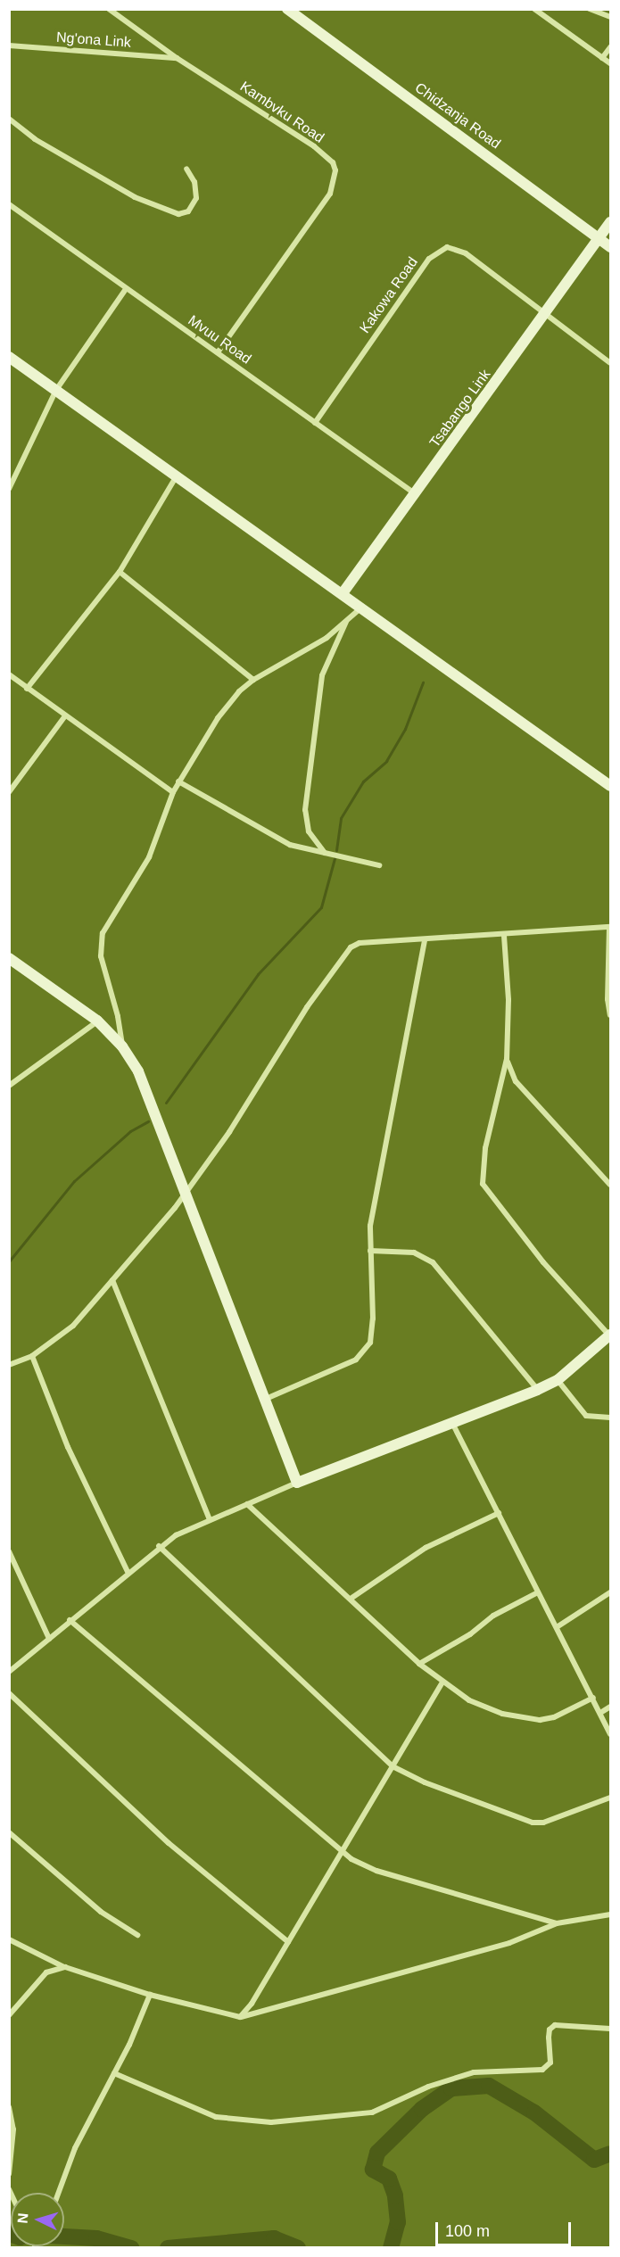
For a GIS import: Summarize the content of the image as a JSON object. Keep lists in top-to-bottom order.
{
  "streets": {
    "street": [
      "Ng'ona Link",
      "Kambvku Road",
      "Chidzanja Road",
      "Kakowa Road",
      "Mvuu Road",
      "Tsabango Link"
    ]
  },
  "crossings": [
    ["Ng'ona Link", "Kambvku Road"],
    ["Kambvku Road", "Mvuu Road"],
    ["Chidzanja Road", "Tsabango Link"],
    ["Kakowa Road", "Mvuu Road"],
    ["Kakowa Road", "Tsabango Link"],
    ["Mvuu Road", "Tsabango Link"]
  ],
  "scale_bar": "100 m",
  "north": "left"
}
